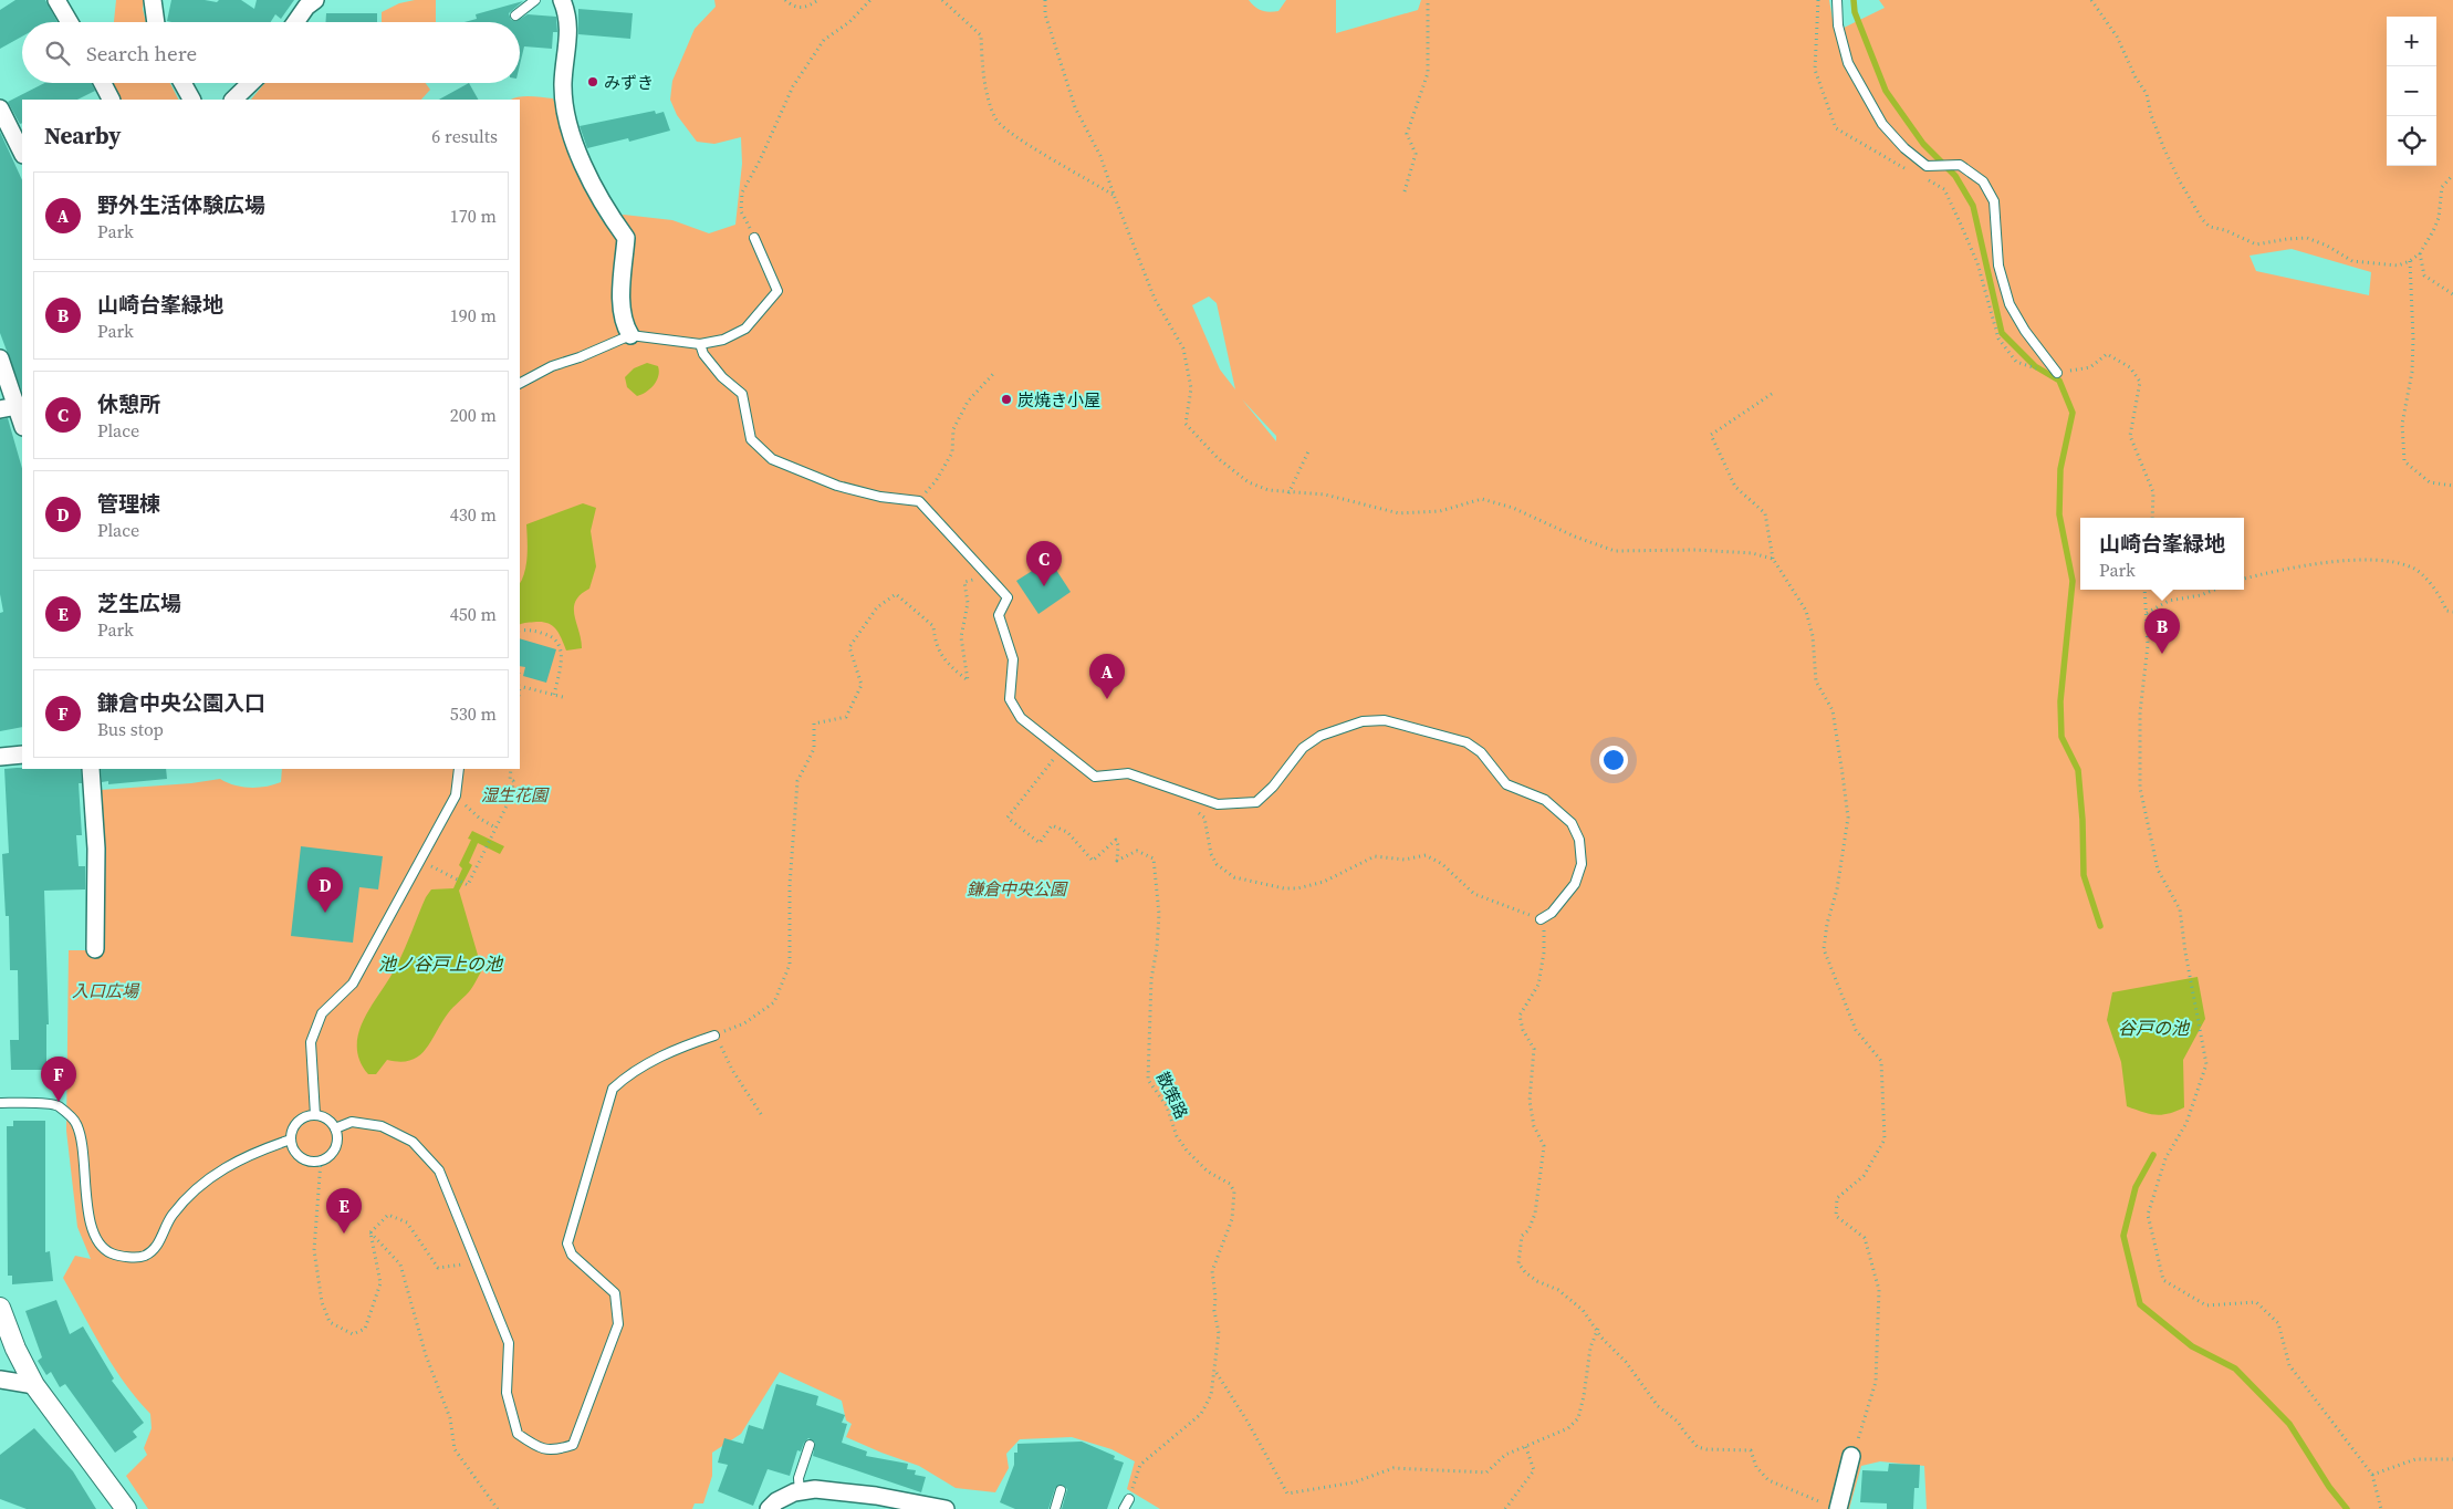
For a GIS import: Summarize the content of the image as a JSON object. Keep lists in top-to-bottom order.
{
  "streets": {
    "path": ["散策路"]
  },
  "water": ["池ノ谷戸上の池", "谷戸の池"],
  "parks": ["湿生花園", "鎌倉中央公園", "入口広場"],
  "places": ["みずき", "炭焼き小屋"],
  "page": {
    "map_buttons": ["+", "−"],
    "search": "Search here",
    "heading": ["Nearby", "6 results"],
    "list": [
      {
        "mark": "A",
        "name": "野外生活体験広場",
        "note": "Park",
        "value": "170 m"
      },
      {
        "mark": "B",
        "name": "山崎台峯緑地",
        "note": "Park",
        "value": "190 m"
      },
      {
        "mark": "C",
        "name": "休憩所",
        "note": "Place",
        "value": "200 m"
      },
      {
        "mark": "D",
        "name": "管理棟",
        "note": "Place",
        "value": "430 m"
      },
      {
        "mark": "E",
        "name": "芝生広場",
        "note": "Park",
        "value": "450 m"
      },
      {
        "mark": "F",
        "name": "鎌倉中央公園入口",
        "note": "Bus stop",
        "value": "530 m"
      }
    ],
    "popup": ["山崎台峯緑地", "Park"],
    "pins": [
      "C",
      "B",
      "A",
      "D",
      "F",
      "E"
    ]
  }
}
